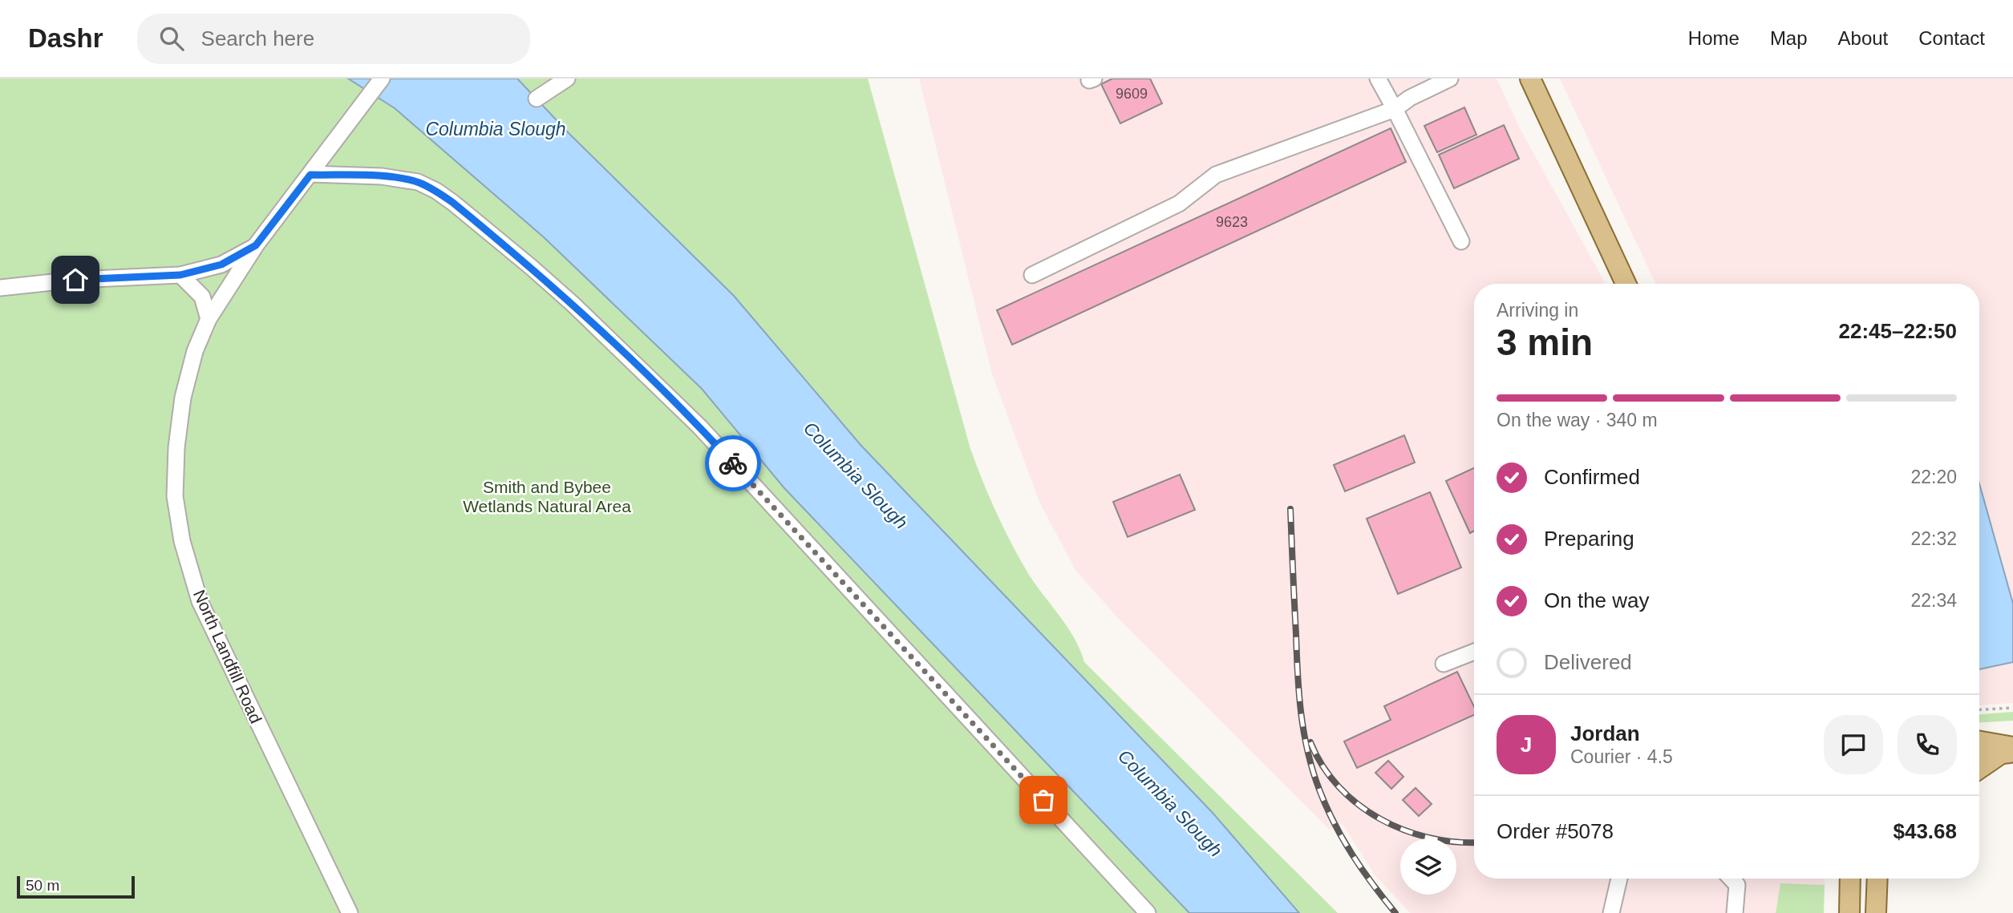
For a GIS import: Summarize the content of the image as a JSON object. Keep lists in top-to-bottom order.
{
  "streets": {
    "street": ["North Landfill Road"]
  },
  "water": ["Columbia Slough"],
  "parks": ["Smith and Bybee Wetlands Natural Area"],
  "house_numbers": ["9609", "9623"],
  "scale_bar": "50 m",
  "page": {
    "header": "Dashr",
    "search": "Search here",
    "nav": [
      "Home",
      "Map",
      "About",
      "Contact"
    ],
    "heading": ["3 min", "Arriving in", "22:45–22:50"],
    "panel": [
      "Jordan",
      "Courier · 4.5",
      "Order #5078",
      "$43.68"
    ],
    "bar": "On the way · 340 m",
    "list": [
      ["Confirmed", "22:20"],
      ["Preparing", "22:32"],
      ["On the way", "22:34"],
      "Delivered"
    ],
    "round": "J",
    "scale": "50 m"
  }
}
